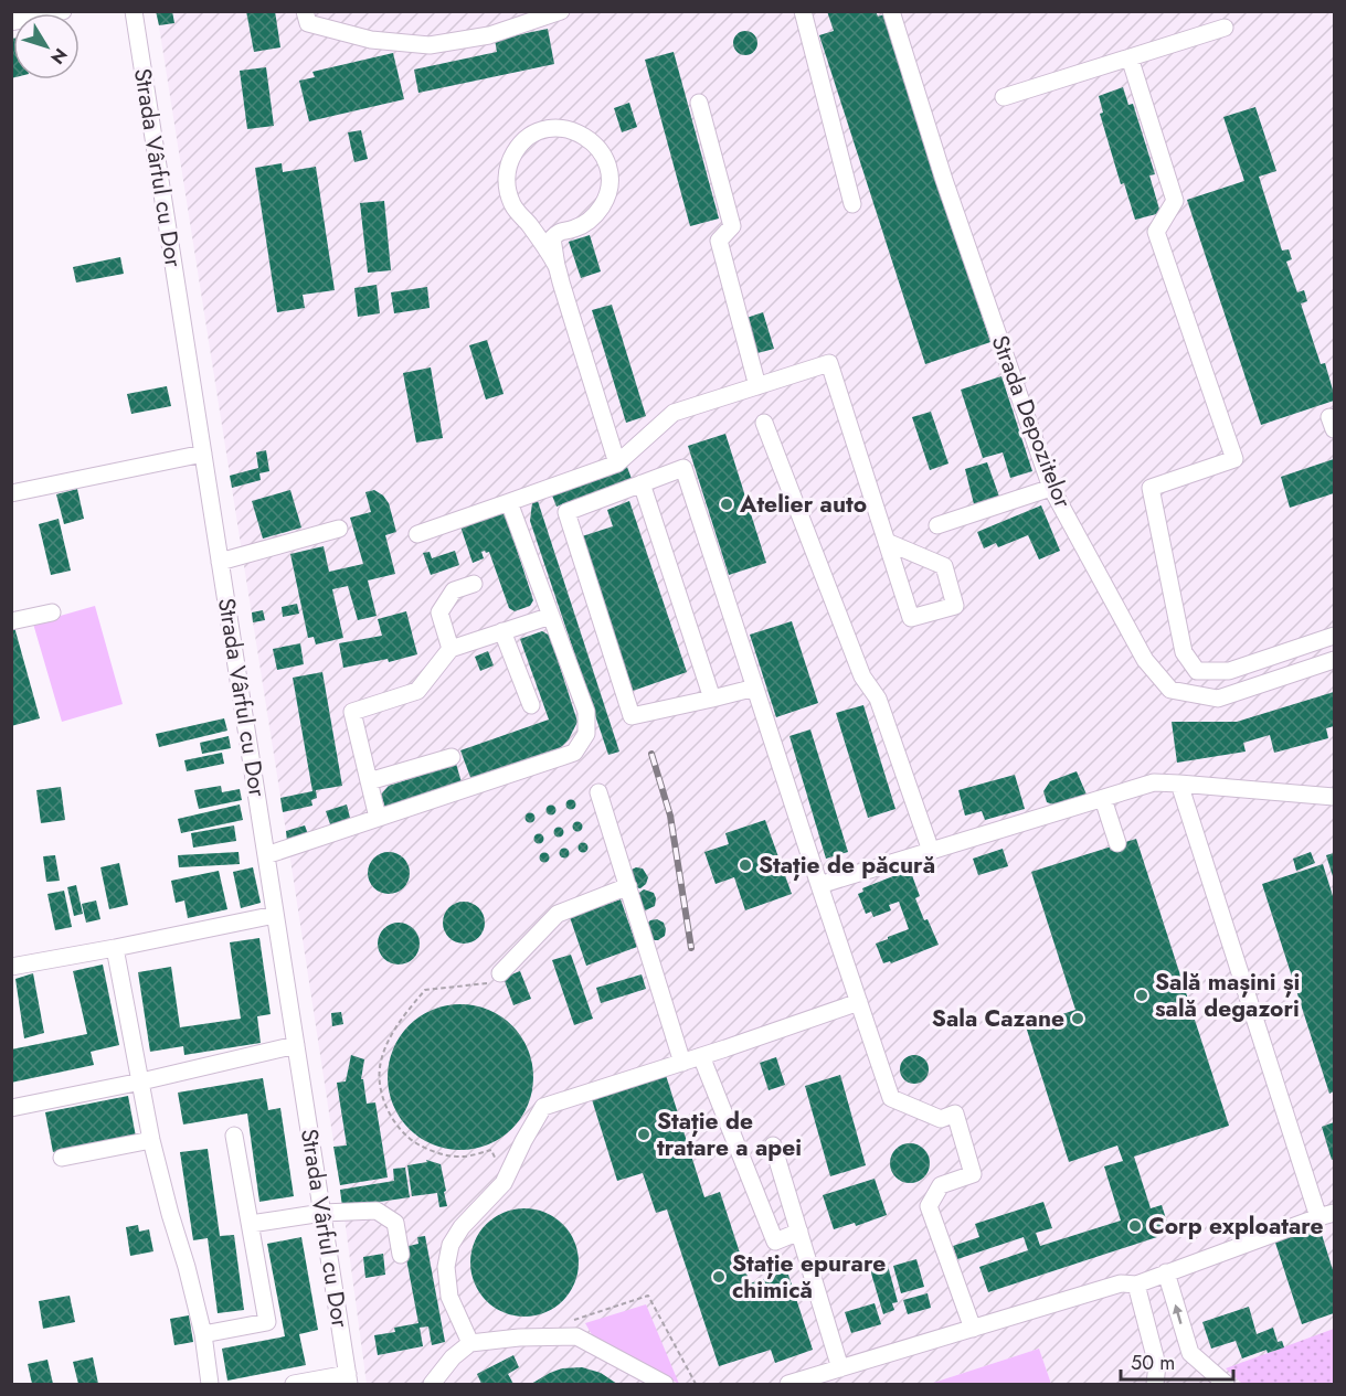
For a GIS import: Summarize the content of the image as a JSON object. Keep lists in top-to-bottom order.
{
  "streets": {
    "street": ["Strada Vârful cu Dor", "Strada Depozitelor"]
  },
  "places": [
    "Atelier auto",
    "Stație de păcură",
    "Sală mașini și sală degazori",
    "Sala Cazane",
    "Stație de tratare a apei",
    "Corp exploatare",
    "Stație epurare chimică"
  ],
  "scale_bar": "50 m",
  "north": "bottom right"
}
